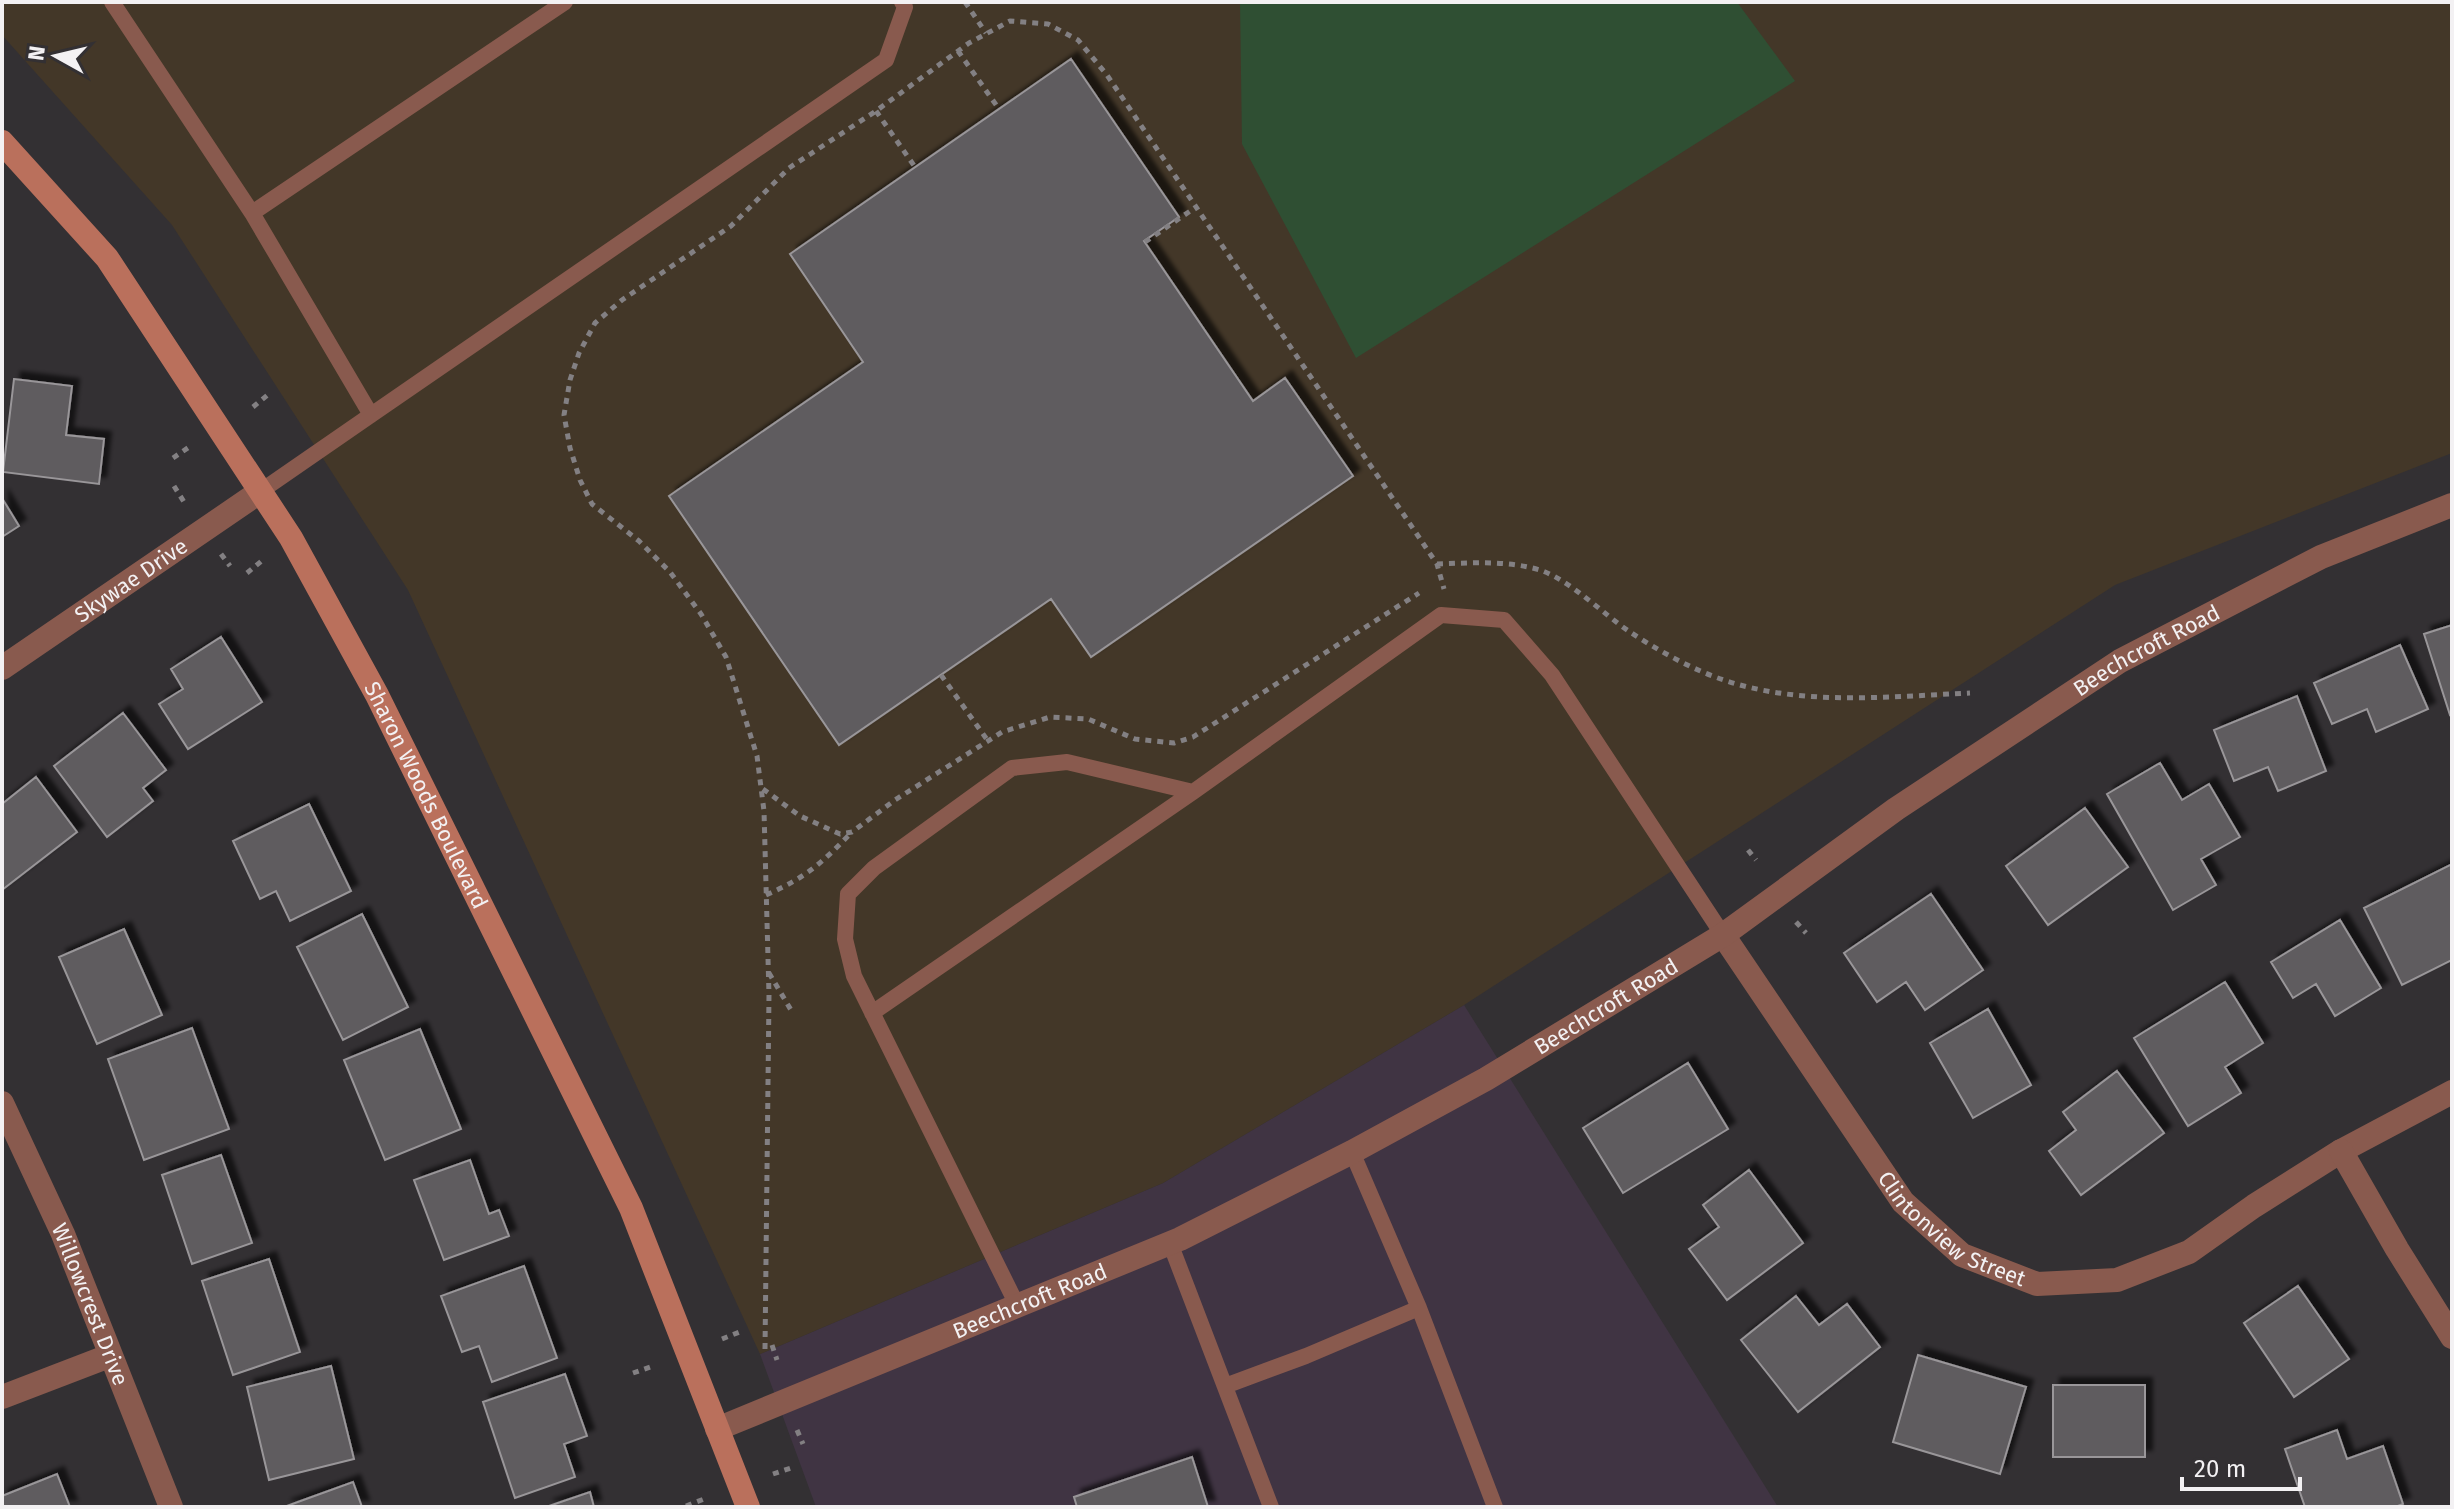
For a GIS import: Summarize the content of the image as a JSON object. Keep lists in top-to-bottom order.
{
  "streets": {
    "street": [
      "Skywae Drive",
      "Beechcroft Road",
      "Sharon Woods Boulevard",
      "Clintonview Street",
      "Willowcrest Drive"
    ]
  },
  "crossings": [
    ["Skywae Drive", "Sharon Woods Boulevard"],
    ["Beechcroft Road", "Sharon Woods Boulevard"],
    ["Beechcroft Road", "Clintonview Street"]
  ],
  "scale_bar": "20 m",
  "north": "left"
}
